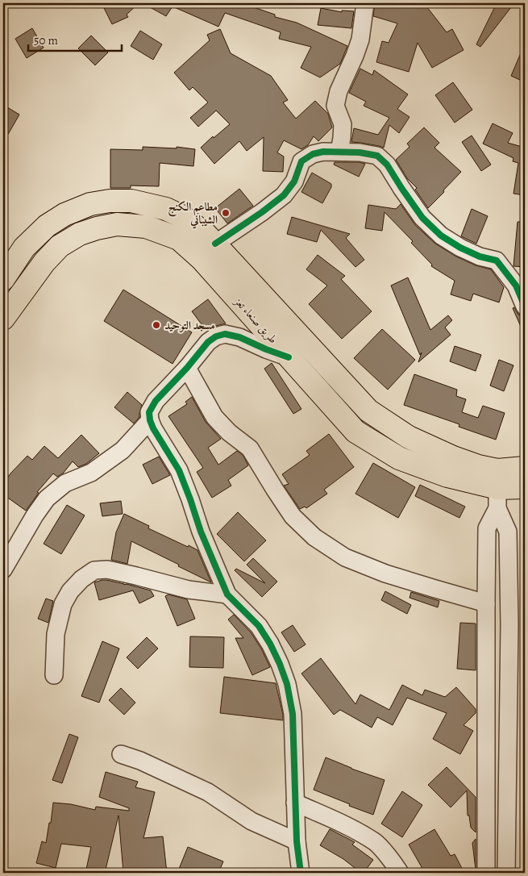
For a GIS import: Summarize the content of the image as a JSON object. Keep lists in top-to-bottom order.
{
  "streets": {
    "highway": ["طريق صنعاء تعز"]
  },
  "places": ["مطاعم الكنج الشيباني", "مسجد التوحيد"],
  "scale_bar": "50 m"
}
